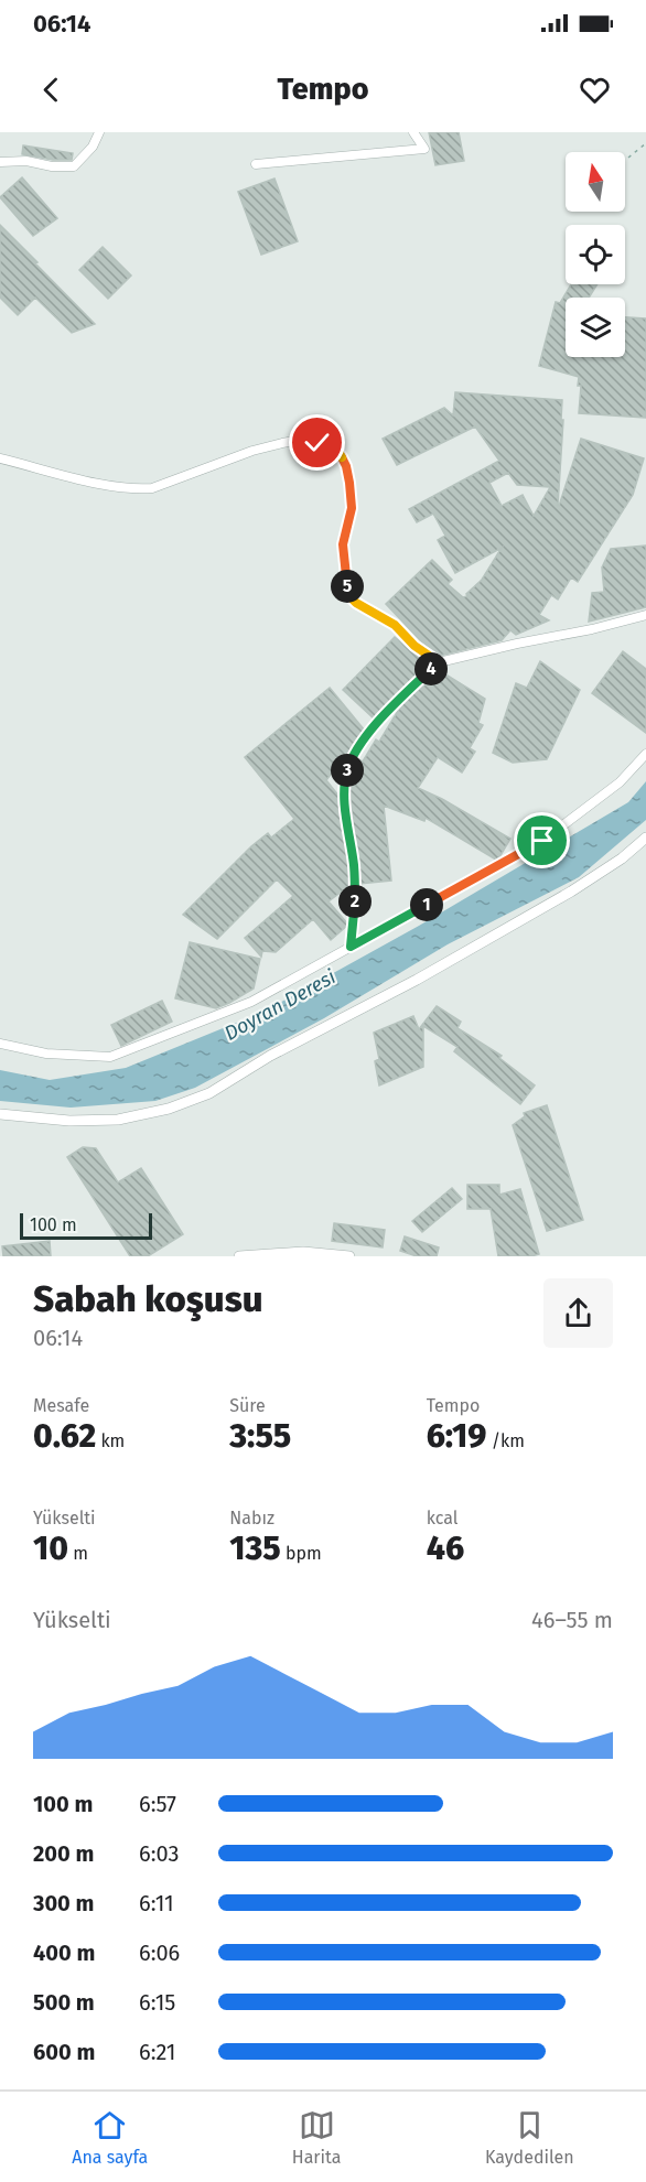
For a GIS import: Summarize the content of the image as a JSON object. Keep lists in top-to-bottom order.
{
  "water": ["Doyran Deresi"],
  "scale_bar": "100 m",
  "north": "top",
  "page": {
    "status": "06:14",
    "header": "Tempo",
    "pins": [
      "5",
      "4",
      "3",
      "2",
      "1"
    ],
    "scale": "100 m",
    "heading": ["Sabah koşusu", "06:14"],
    "stats": [
      ["Mesafe", "0.62 km"],
      ["Süre", "3:55"],
      ["Tempo", "6:19 /km"],
      ["Yükselti", "10 m"],
      ["Nabız", "135 bpm"],
      ["kcal", "46"]
    ],
    "chart": ["Yükselti", "46–55 m"],
    "list": [
      {
        "name": "100 m",
        "note": "6:57"
      },
      {
        "name": "200 m",
        "note": "6:03"
      },
      {
        "name": "300 m",
        "note": "6:11"
      },
      {
        "name": "400 m",
        "note": "6:06"
      },
      {
        "name": "500 m",
        "note": "6:15"
      },
      {
        "name": "600 m",
        "note": "6:21"
      }
    ],
    "tabs": ["Ana sayfa", "Harita", "Kaydedilen"]
  }
}
